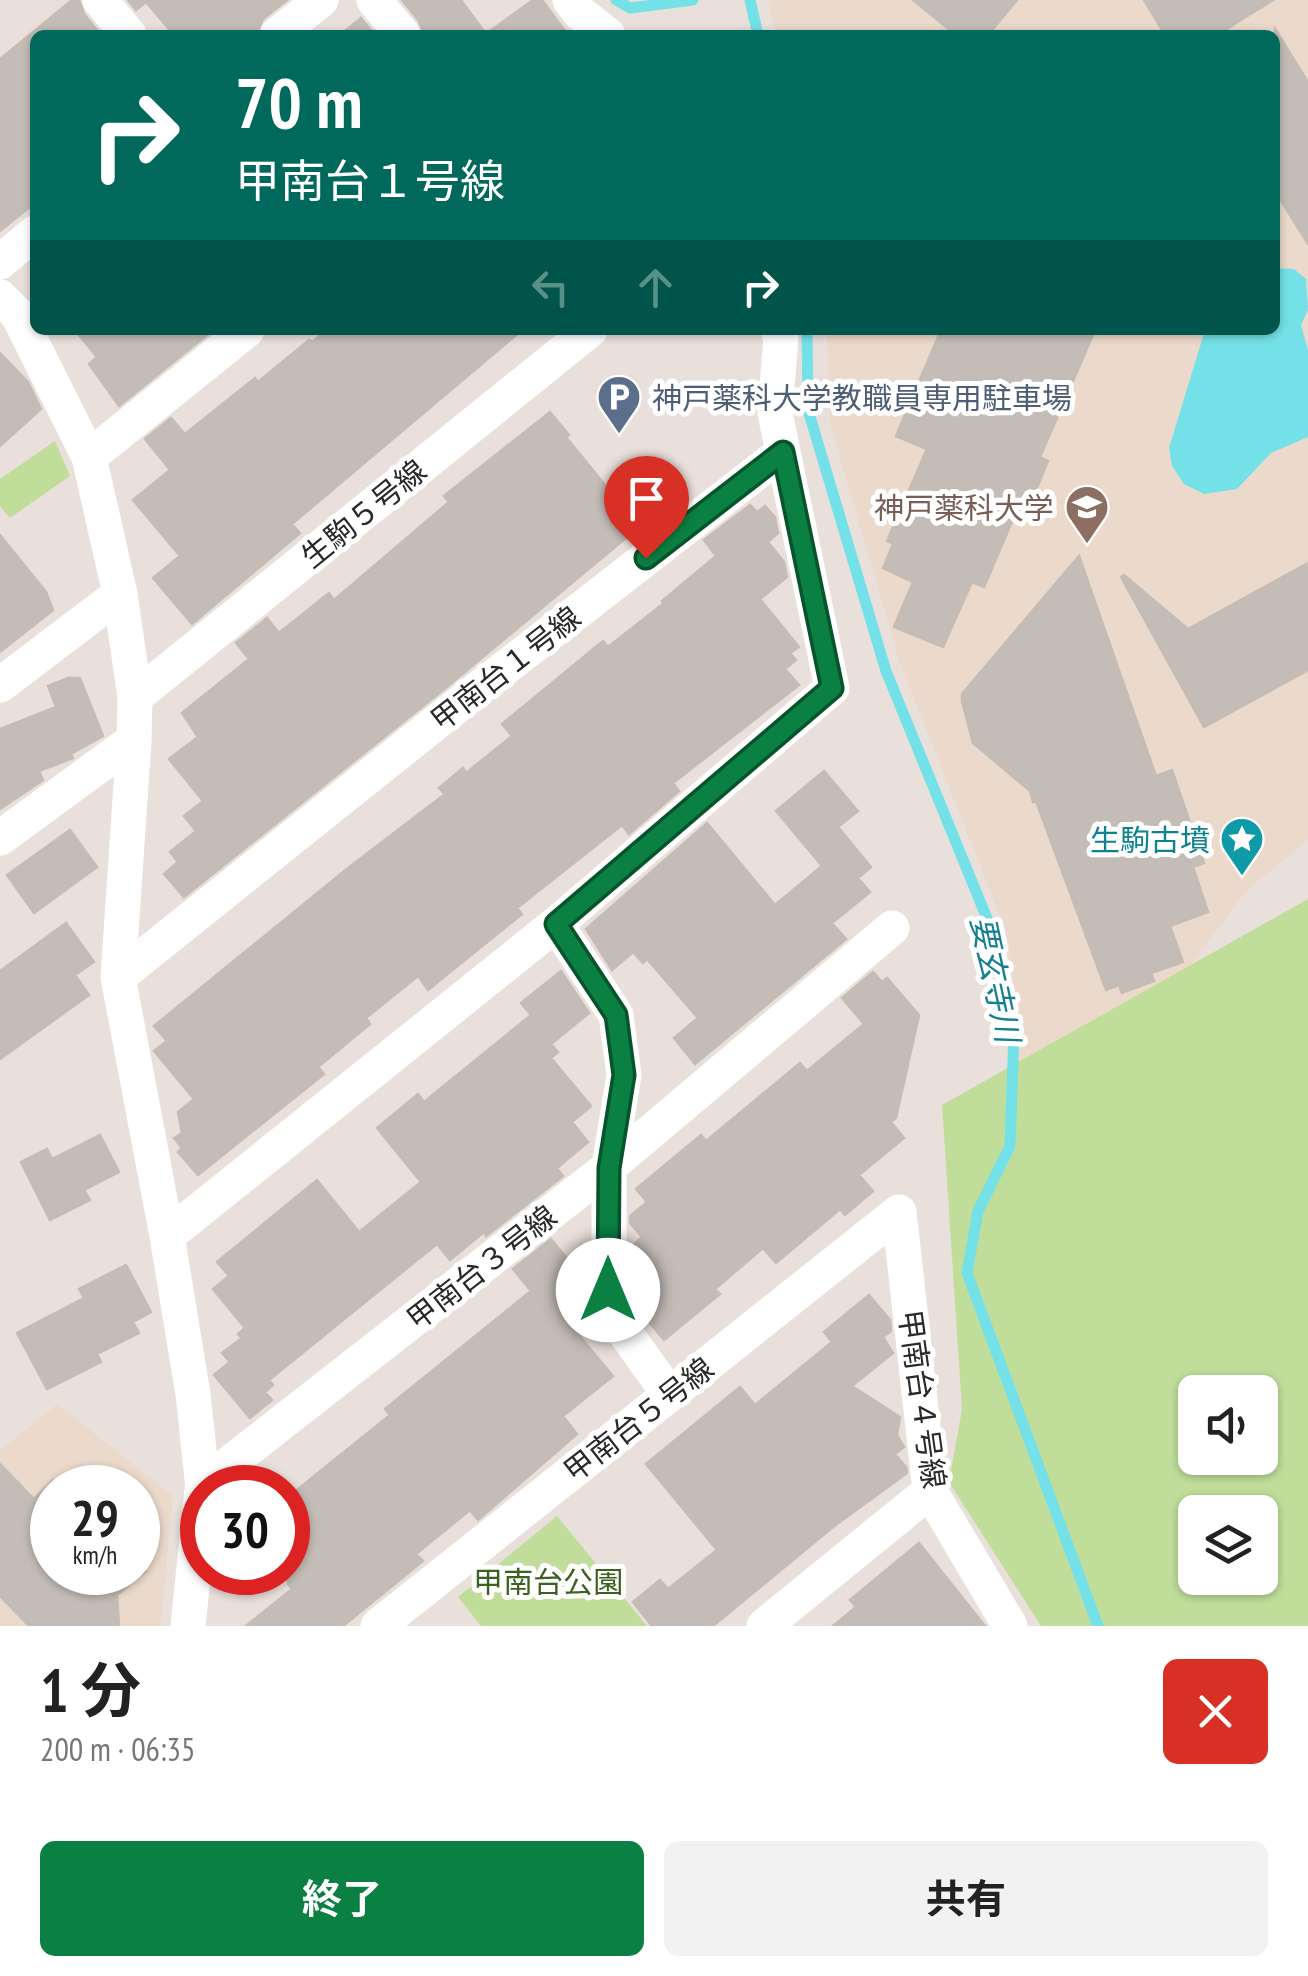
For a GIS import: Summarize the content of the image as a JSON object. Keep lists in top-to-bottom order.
{
  "streets": {
    "street": [
      "生駒５号線",
      "甲南台１号線",
      "甲南台３号線",
      "甲南台４号線",
      "甲南台５号線"
    ]
  },
  "crossings": [
    ["甲南台４号線", "甲南台５号線"]
  ],
  "water": ["要玄寺川"],
  "parks": ["甲南台公園"],
  "places": {
    "parking": ["神戸薬科大学教職員専用駐車場"],
    "school or university": ["神戸薬科大学"],
    "place": ["生駒古墳"]
  },
  "page": {
    "turn": ["70 m", "甲南台１号線"],
    "speed": "29 km/h",
    "limit": "30",
    "heading": ["1 分", "200 m · 06:35"],
    "buttons": ["終了", "共有"]
  }
}
